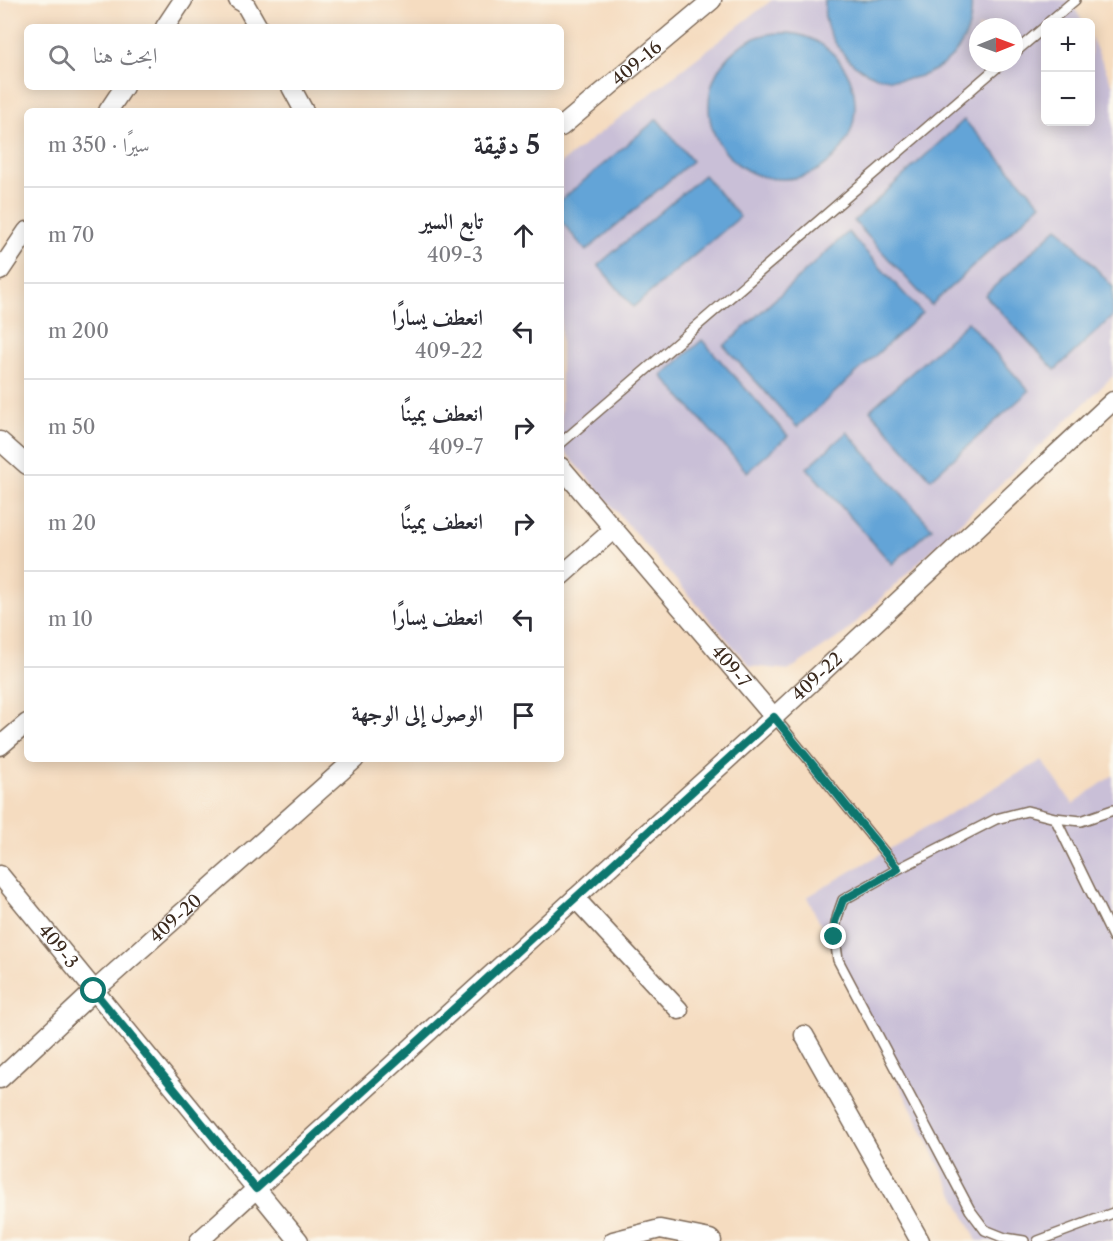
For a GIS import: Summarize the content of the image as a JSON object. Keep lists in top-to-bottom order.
{
  "streets": {
    "street": [
      "409-16",
      "409-7",
      "409-22",
      "409-20",
      "409-3"
    ]
  },
  "crossings": [
    ["409-7", "409-22"],
    ["409-22", "409-3"],
    ["409-20", "409-3"]
  ],
  "north": "right",
  "page": {
    "map_buttons": ["+", "−"],
    "search": "ابحث هنا",
    "heading": ["5 دقيقة", "سيرًا · 350 m"],
    "list": [
      ["تابع السير", "409-3", "70 m"],
      ["انعطف يسارًا", "409-22", "200 m"],
      ["انعطف يمينًا", "409-7", "50 m"],
      ["انعطف يمينًا", "20 m"],
      ["انعطف يسارًا", "10 m"],
      "الوصول إلى الوجهة"
    ]
  }
}
